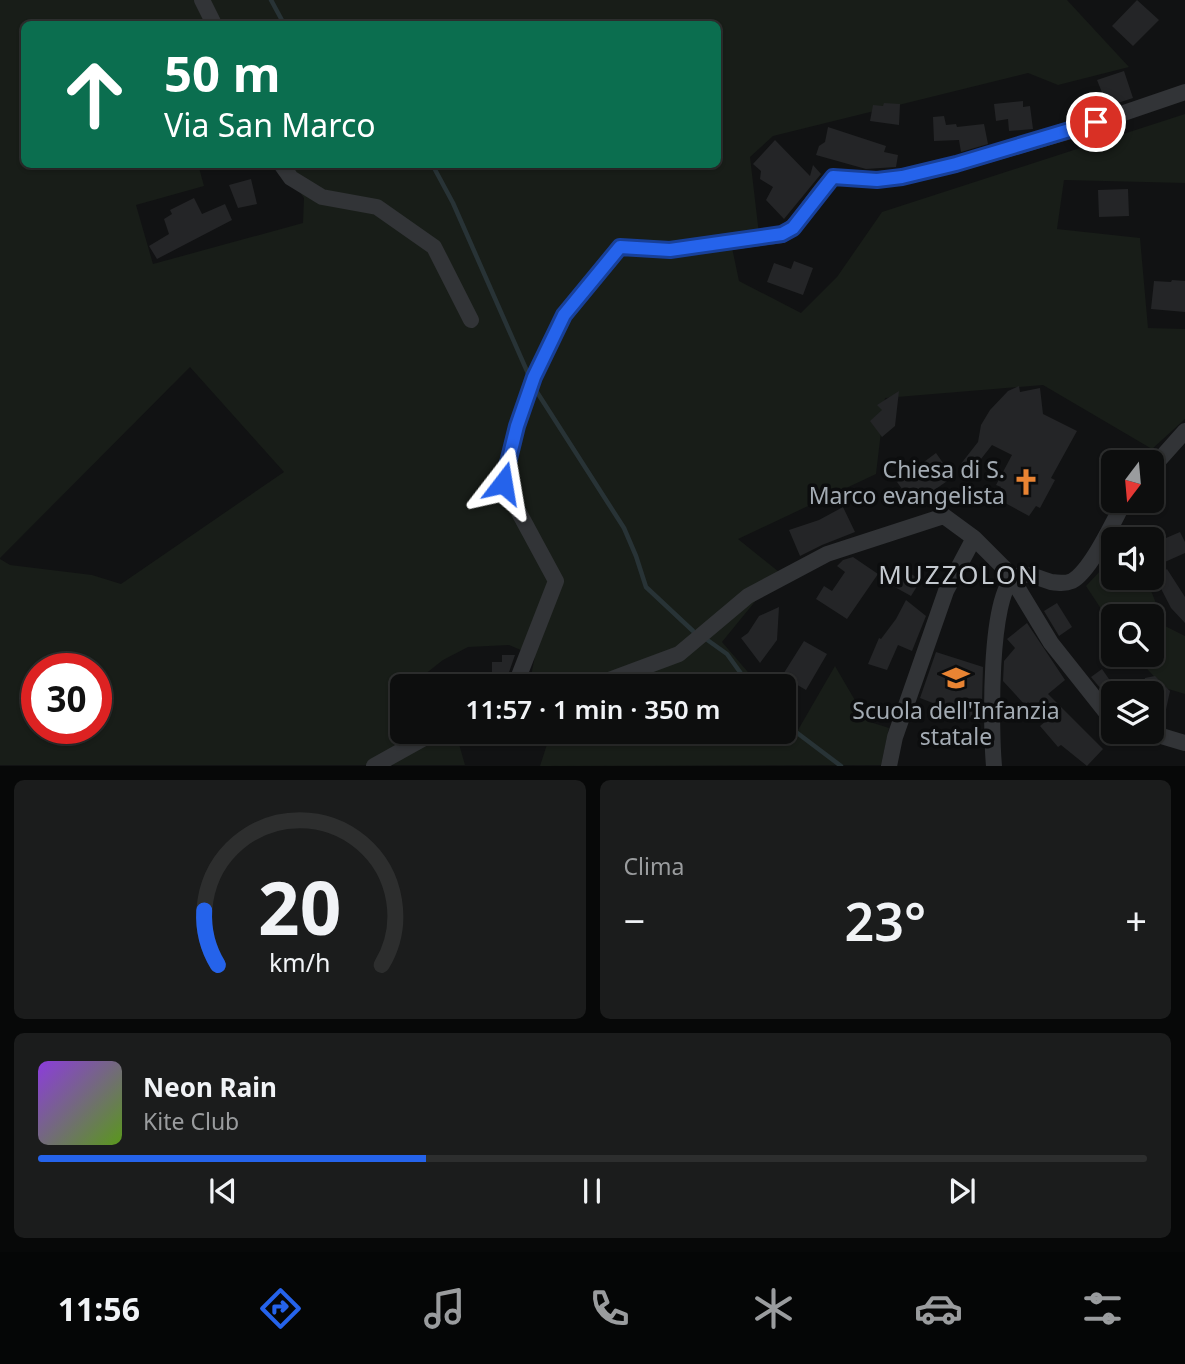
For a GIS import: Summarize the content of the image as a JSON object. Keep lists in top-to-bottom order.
{
  "districts": ["MUZZOLON"],
  "places": {
    "church": ["Chiesa di S. Marco evangelista"],
    "school or university": ["Scuola dell'Infanzia statale"]
  },
  "north": "bottom",
  "page": {
    "turn": ["50 m", "Via San Marco"],
    "limit": "30",
    "trip": "11:57 · 1 min · 350 m",
    "tile": "Clima",
    "heat": ["−", "23°", "+"],
    "song": ["Neon Rain", "Kite Club"],
    "tabs": "11:56",
    "gauge": ["20", "km/h"]
  }
}
